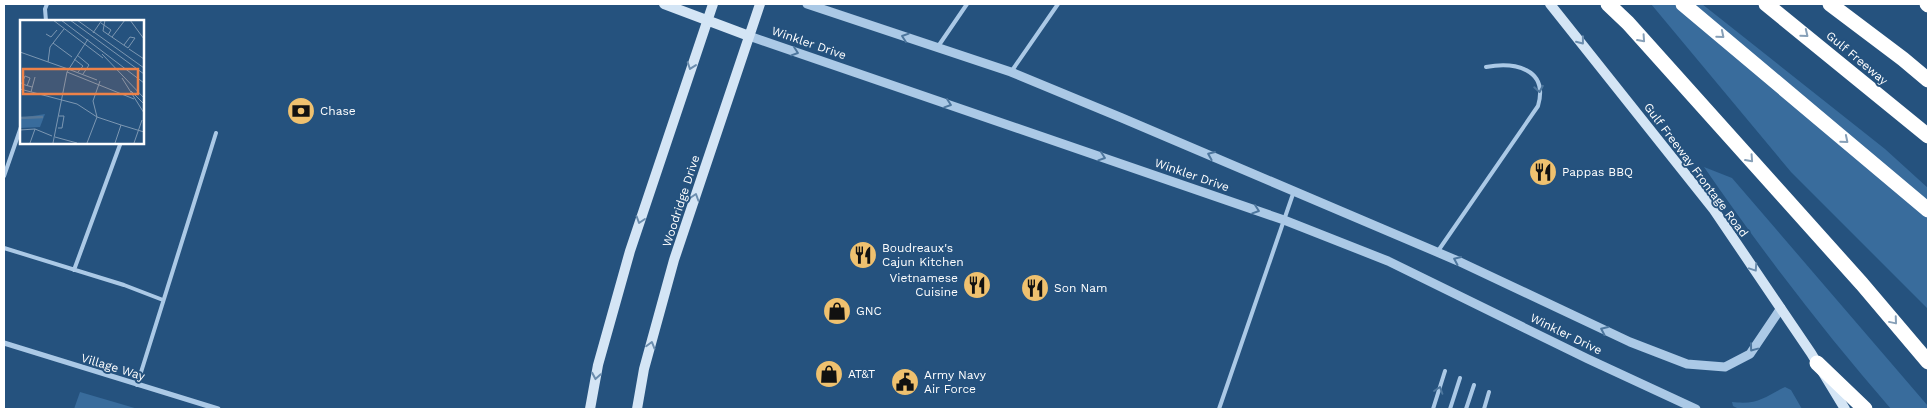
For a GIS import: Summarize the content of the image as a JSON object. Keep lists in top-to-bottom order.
{
  "streets": {
    "highway": ["Gulf Freeway"],
    "main road": ["Winkler Drive", "Gulf Freeway Frontage Road", "Woodridge Drive"],
    "street": ["Village Way"]
  },
  "crossings": [
    ["Winkler Drive", "Gulf Freeway Frontage Road"],
    ["Winkler Drive", "Woodridge Drive"]
  ],
  "one_way": ["Gulf Freeway Frontage Road"],
  "places": {
    "bank": ["Chase"],
    "restaurant": [
      "Pappas BBQ",
      "Boudreaux's Cajun Kitchen",
      "Vietnamese Cuisine",
      "Son Nam"
    ],
    "shop": ["GNC", "AT&T"],
    "public building": ["Army Navy Air Force"]
  }
}
